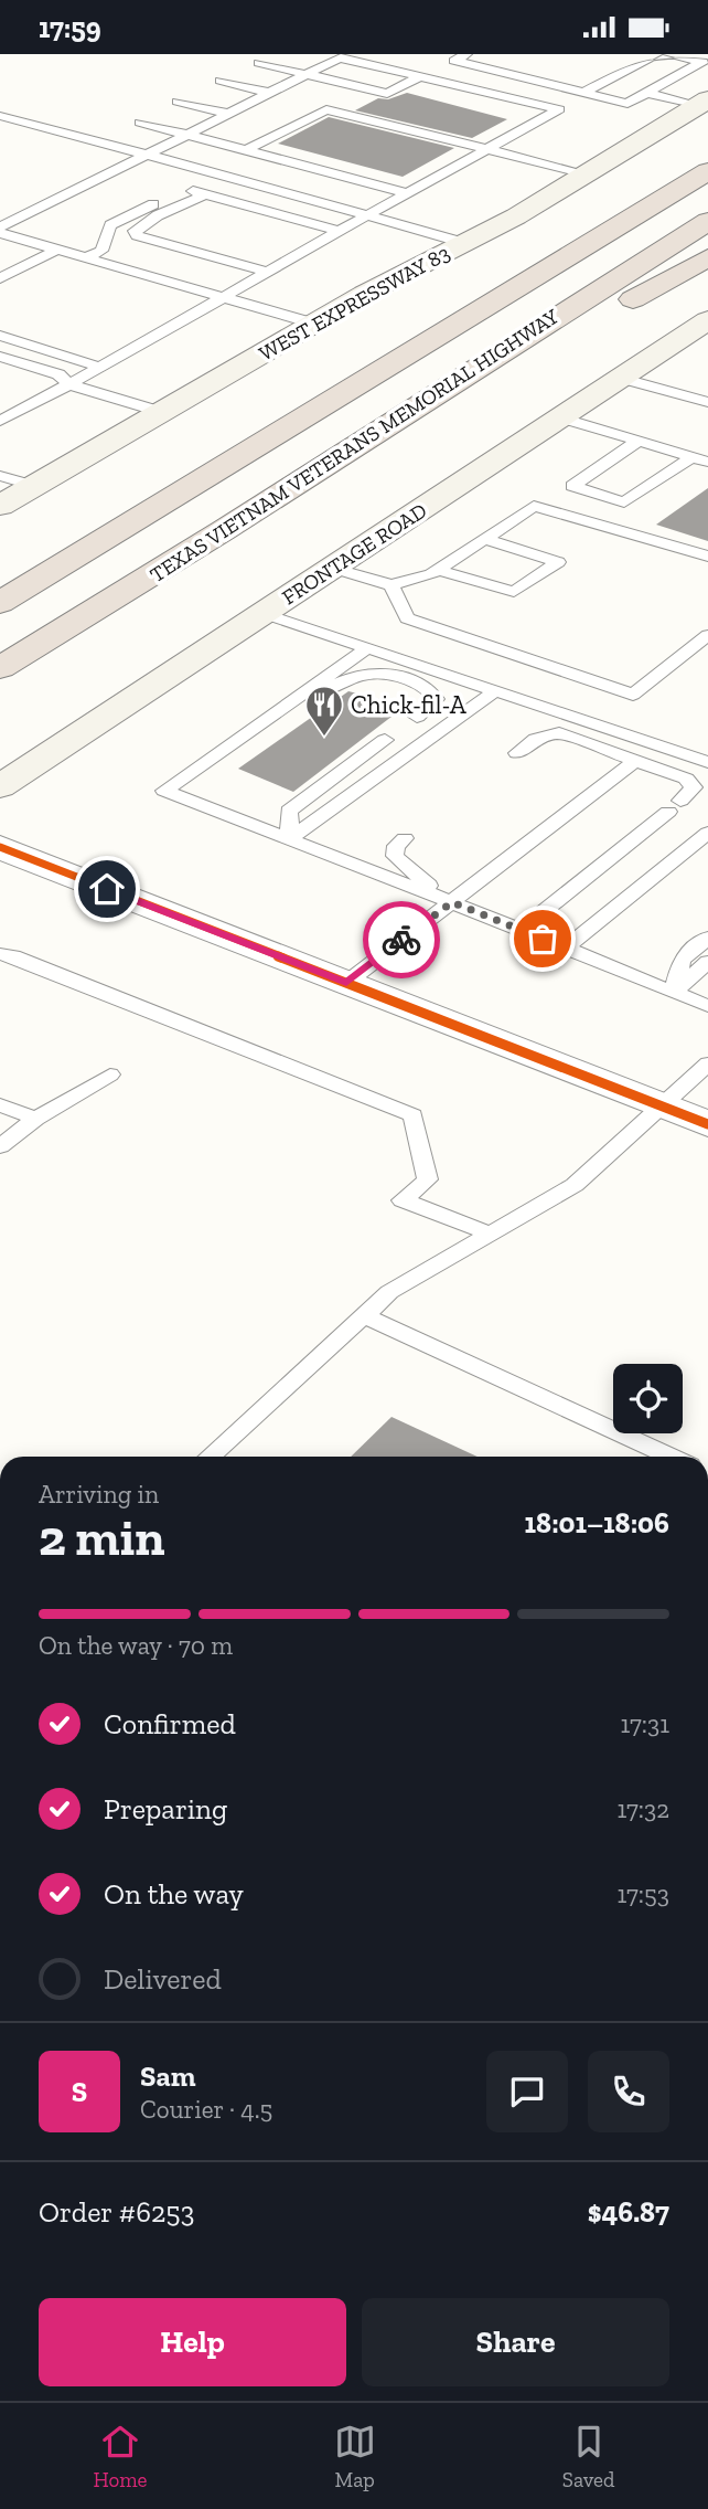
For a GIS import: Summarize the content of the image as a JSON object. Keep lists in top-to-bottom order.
{
  "streets": {
    "highway": ["TEXAS VIETNAM VETERANS MEMORIAL HIGHWAY"],
    "main road": ["WEST EXPRESSWAY 83", "FRONTAGE ROAD"]
  },
  "places": {
    "restaurant": ["Chick-fil-A"]
  },
  "page": {
    "status": "17:59",
    "heading": ["2 min", "Arriving in", "18:01–18:06"],
    "panel": [
      "Sam",
      "Courier · 4.5",
      "Order #6253",
      "$46.87"
    ],
    "bar": "On the way · 70 m",
    "list": [
      ["Confirmed", "17:31"],
      ["Preparing", "17:32"],
      ["On the way", "17:53"],
      "Delivered"
    ],
    "round": "S",
    "buttons": ["Help", "Share"],
    "tabs": ["Home", "Map", "Saved"]
  }
}
